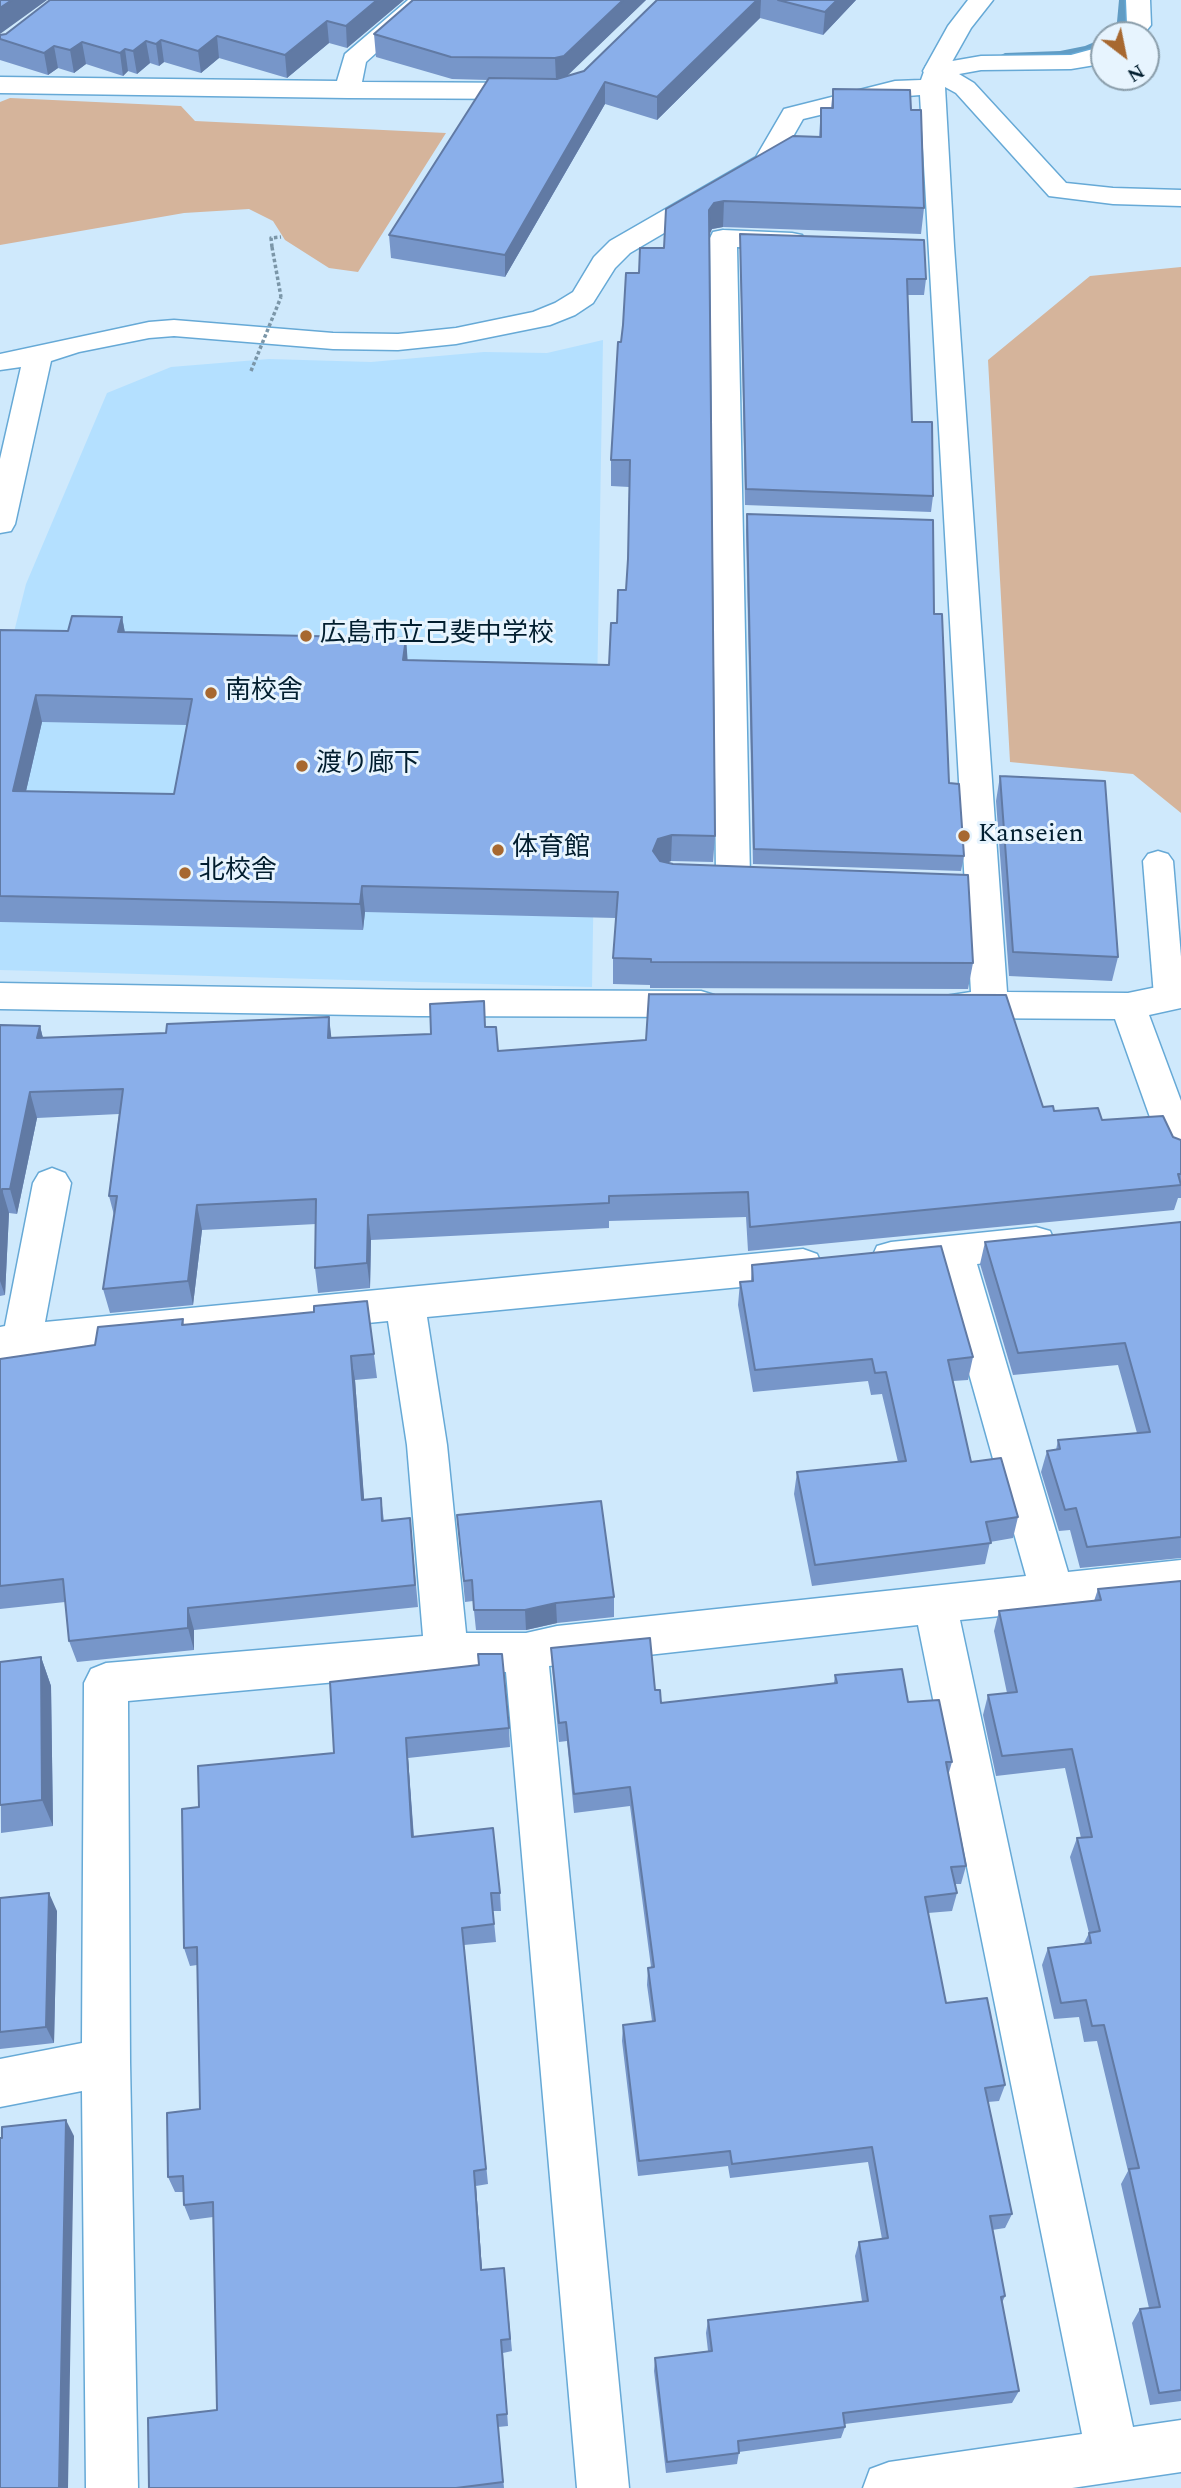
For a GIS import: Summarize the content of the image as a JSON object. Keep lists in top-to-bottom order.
{
  "places": [
    "広島市立己斐中学校",
    "南校舎",
    "渡り廊下",
    "Kanseien",
    "体育館",
    "北校舎"
  ],
  "north": "bottom right"
}
